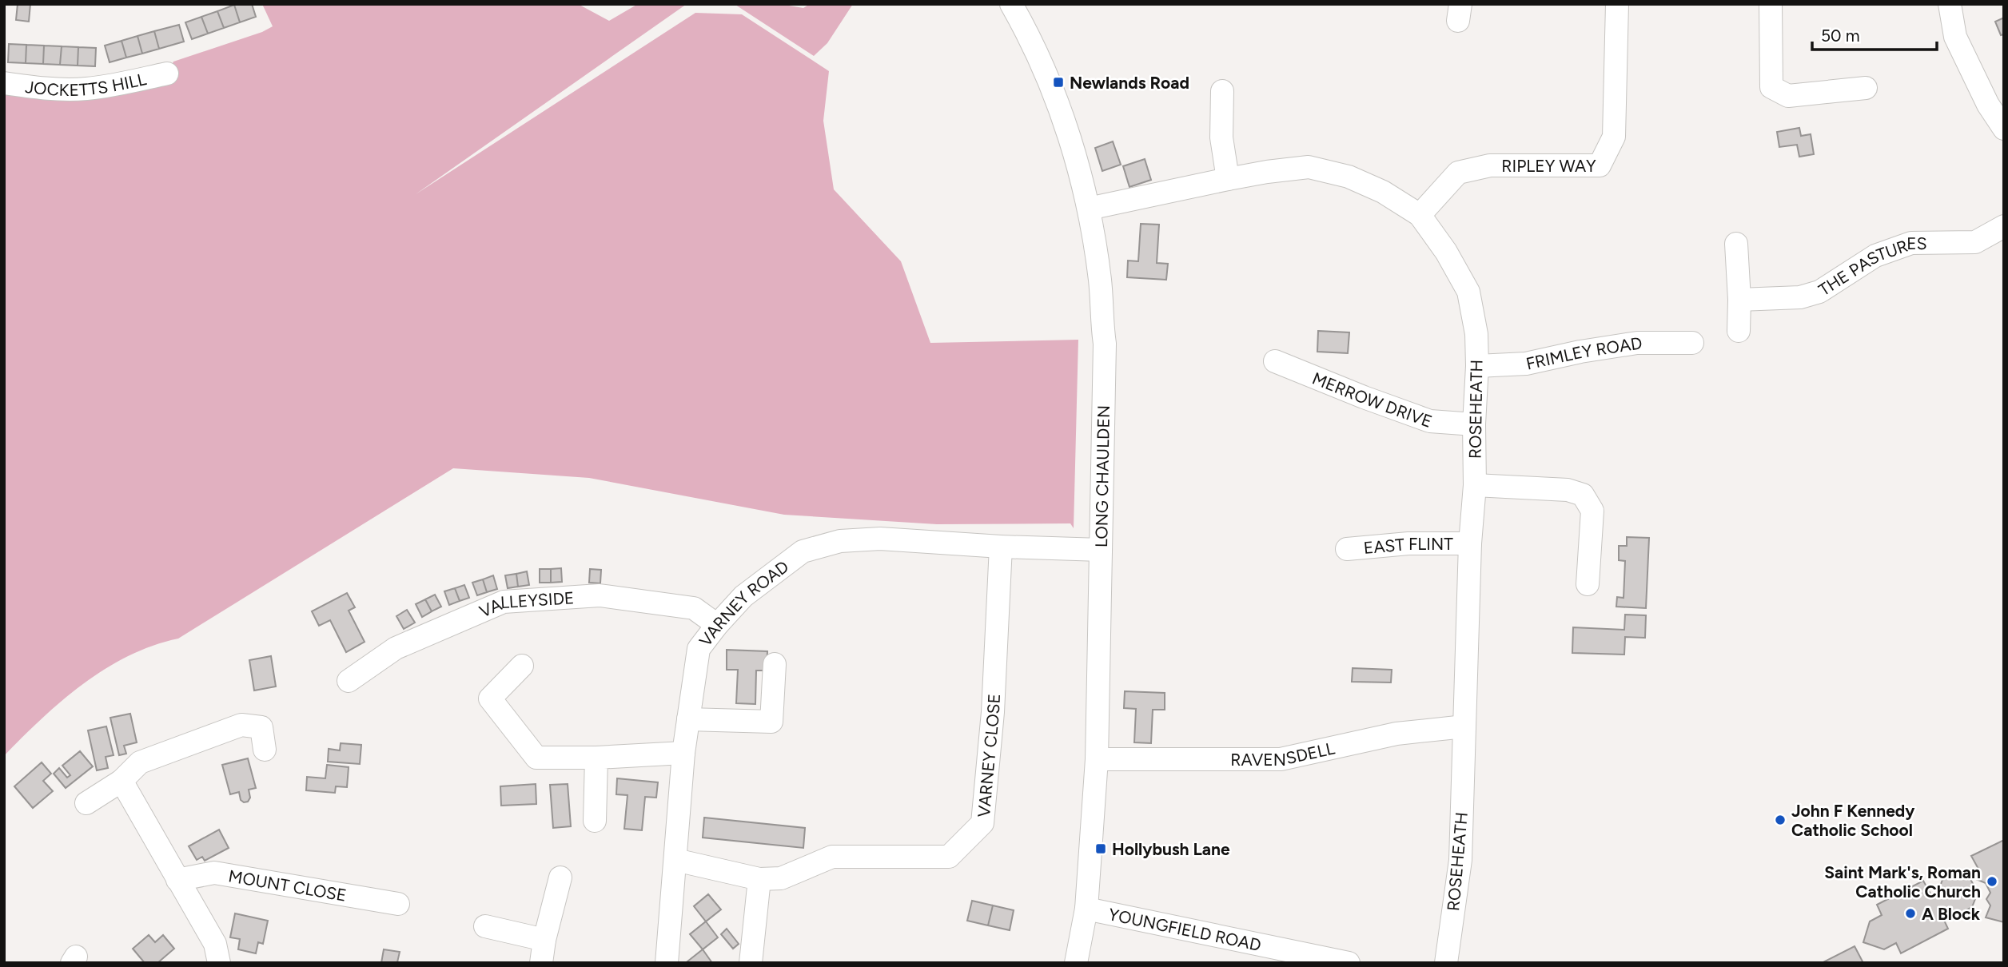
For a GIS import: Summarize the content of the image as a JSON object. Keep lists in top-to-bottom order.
{
  "streets": {
    "street": [
      "JOCKETTS HILL",
      "RIPLEY WAY",
      "THE PASTURES",
      "FRIMLEY ROAD",
      "MERROW DRIVE",
      "ROSEHEATH",
      "LONG CHAULDEN",
      "EAST FLINT",
      "VALLEYSIDE",
      "VARNEY ROAD",
      "RAVENSDELL",
      "VARNEY CLOSE",
      "MOUNT CLOSE",
      "YOUNGFIELD ROAD"
    ]
  },
  "crossings": [
    ["RIPLEY WAY", "ROSEHEATH"],
    ["FRIMLEY ROAD", "ROSEHEATH"],
    ["MERROW DRIVE", "ROSEHEATH"],
    ["ROSEHEATH", "LONG CHAULDEN"],
    ["ROSEHEATH", "EAST FLINT"],
    ["ROSEHEATH", "RAVENSDELL"],
    ["LONG CHAULDEN", "VARNEY ROAD"],
    ["LONG CHAULDEN", "RAVENSDELL"],
    ["LONG CHAULDEN", "YOUNGFIELD ROAD"],
    ["VALLEYSIDE", "VARNEY ROAD"],
    ["VARNEY ROAD", "VARNEY CLOSE"]
  ],
  "places": {
    "transit": ["Newlands Road", "Hollybush Lane"],
    "other": ["John F Kennedy Catholic School", "Saint Mark's, Roman Catholic Church", "A Block"]
  },
  "scale_bar": "50 m"
}
